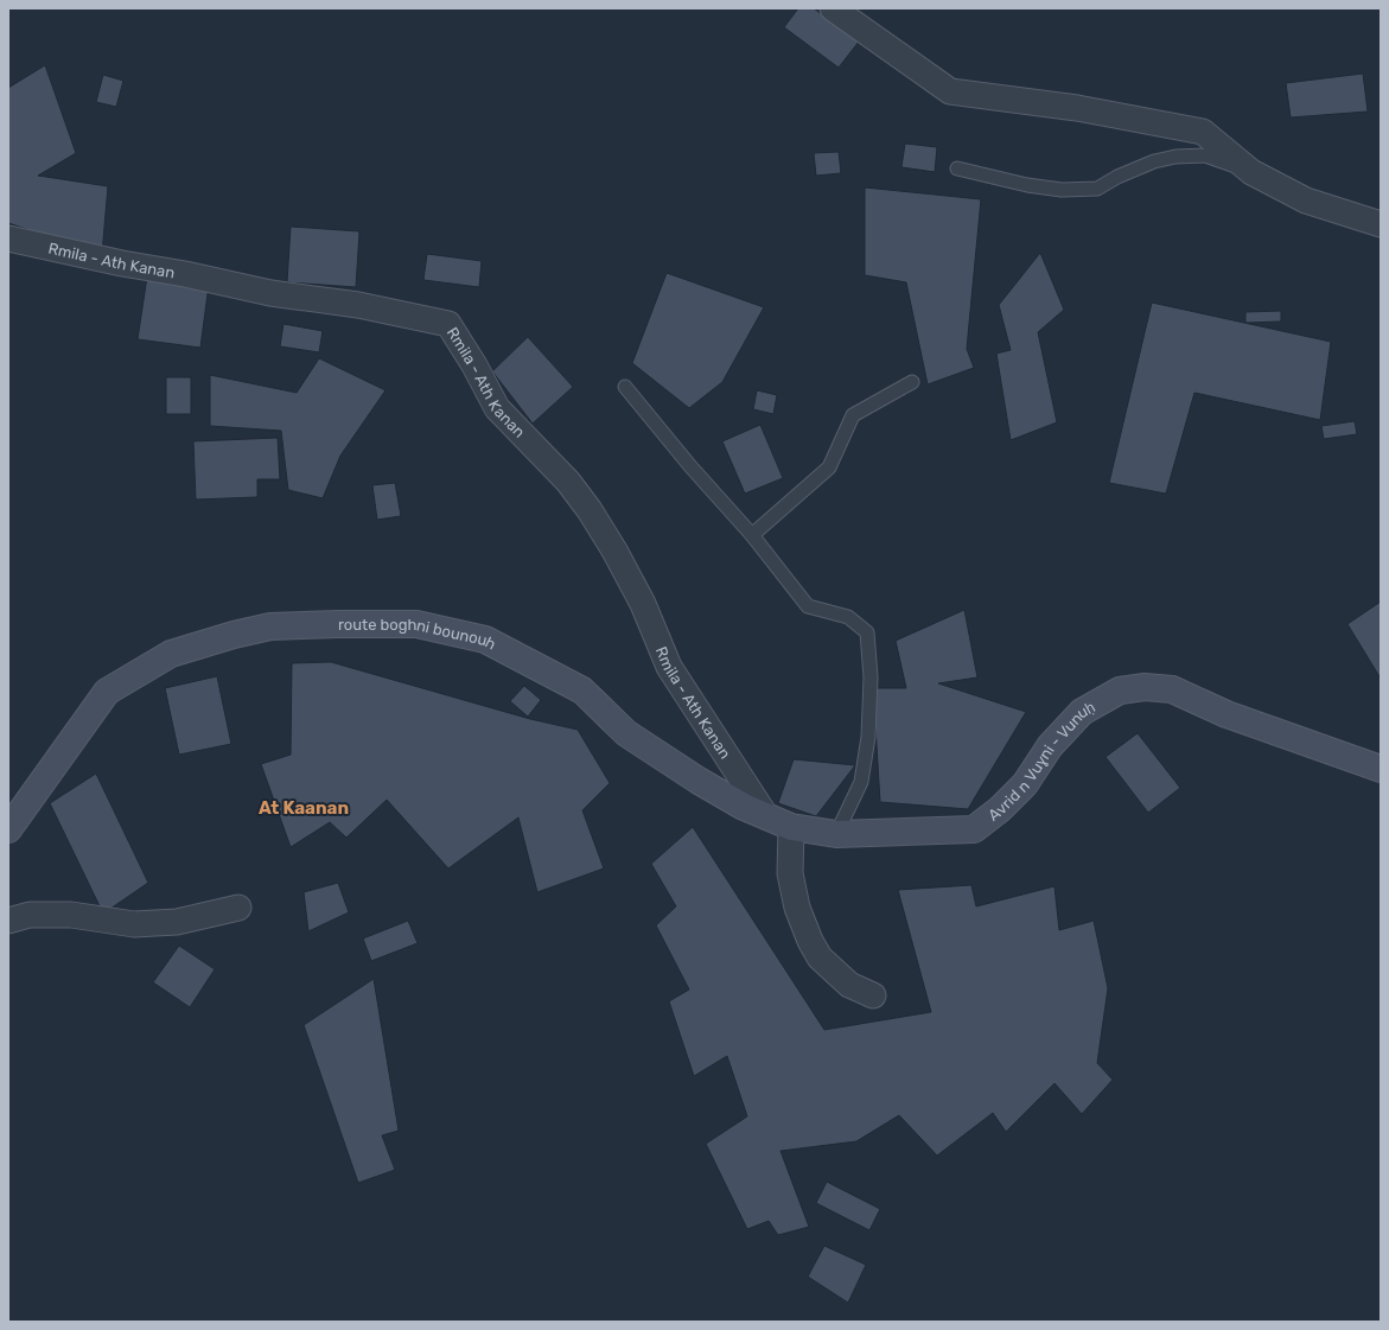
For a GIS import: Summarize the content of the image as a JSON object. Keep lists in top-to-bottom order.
{
  "streets": {
    "main road": ["route boghni bounouh", "Avrid n Vuɣni - Vunuḥ"],
    "street": ["Rmila - Ath Kanan"]
  },
  "crossings": [
    ["Rmila - Ath Kanan", "Avrid n Vuɣni - Vunuḥ"],
    ["route boghni bounouh", "Avrid n Vuɣni - Vunuḥ"]
  ],
  "districts": ["At Kaanan"]
}
